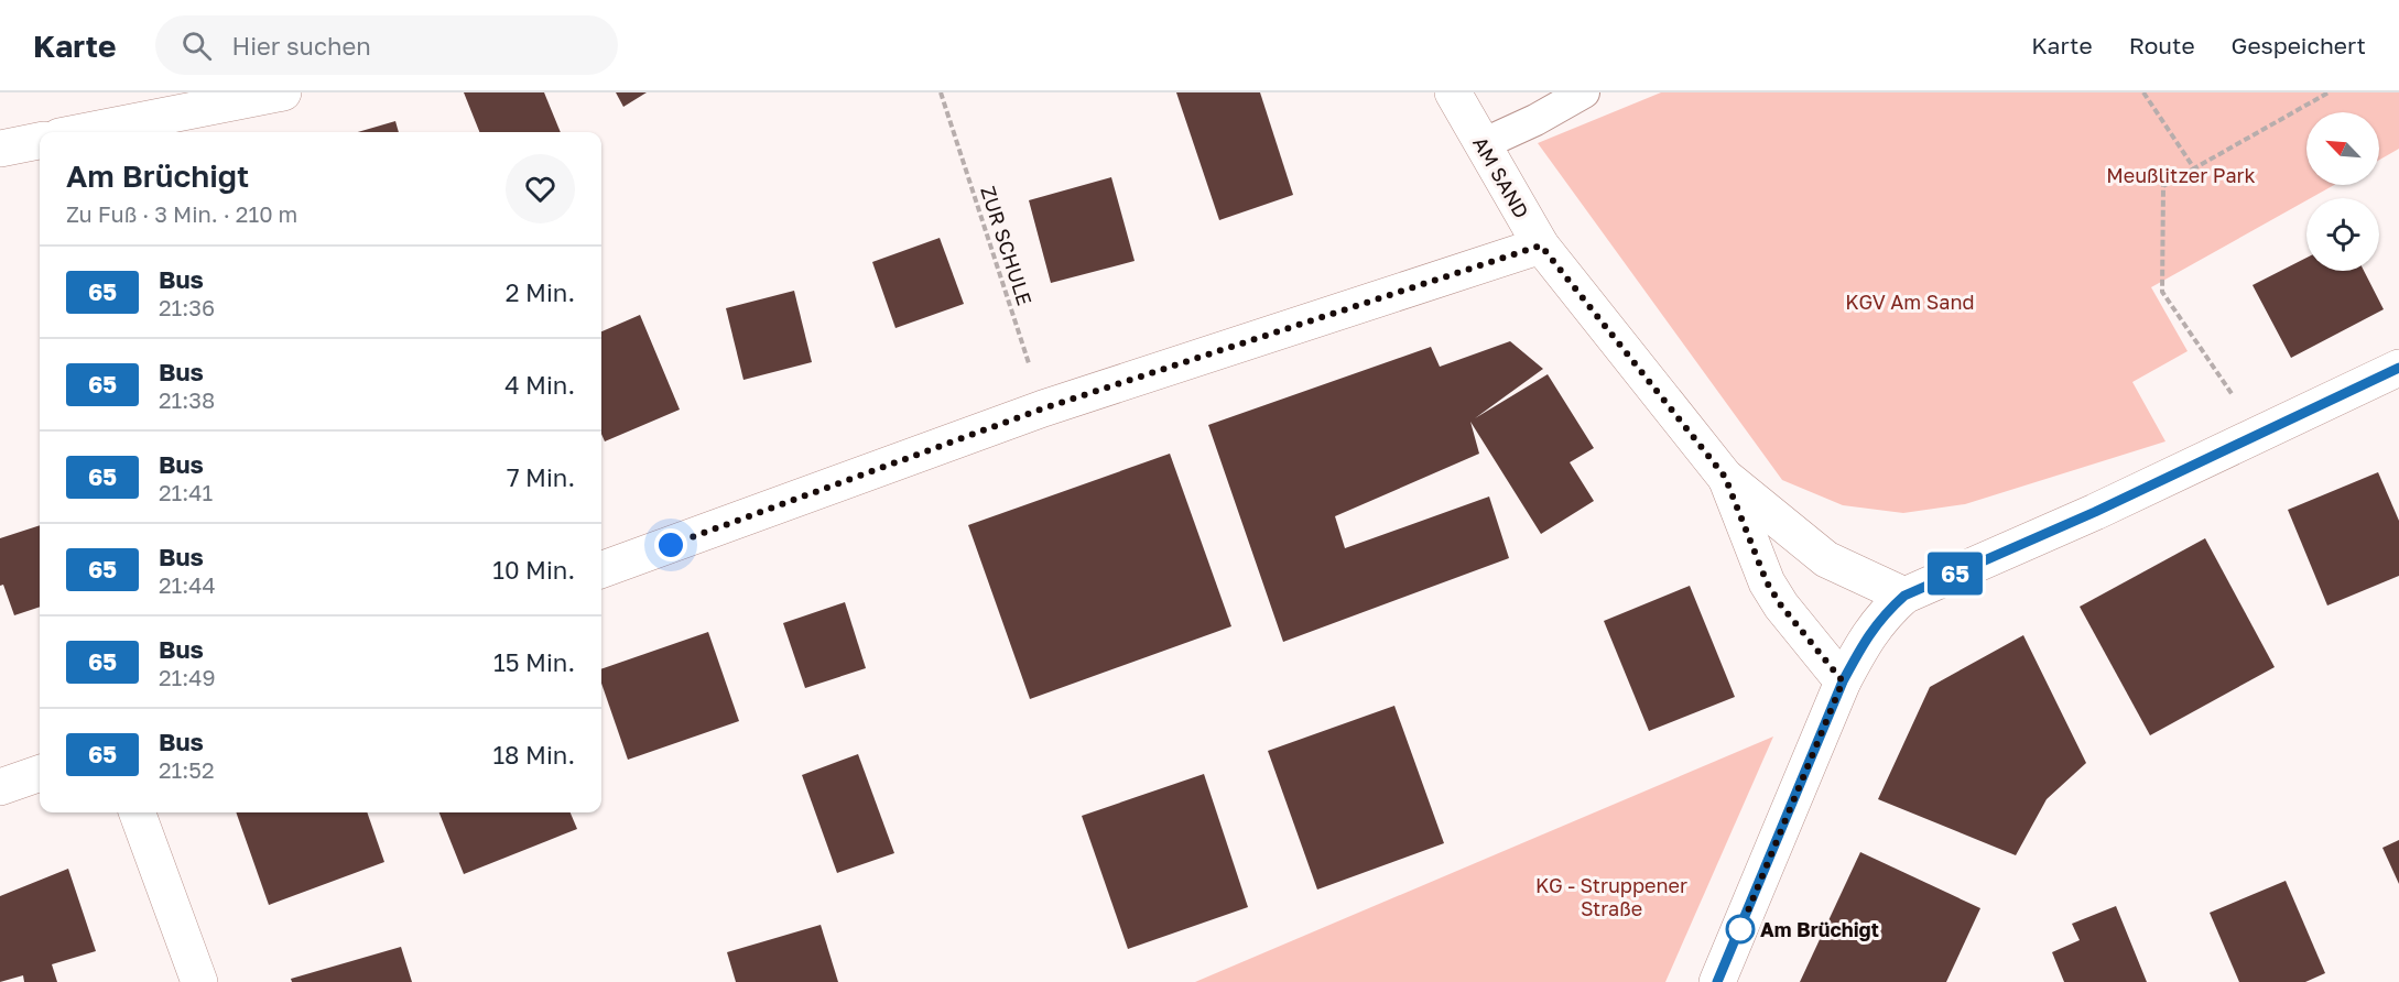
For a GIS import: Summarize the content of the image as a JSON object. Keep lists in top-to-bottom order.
{
  "streets": {
    "street": ["AM SAND"],
    "path": ["ZUR SCHULE"]
  },
  "parks": ["Meußlitzer Park", "KGV Am Sand", "KG - Struppener Straße"],
  "places": ["Am Brüchigt"],
  "lines": ["bus line 65"],
  "north": "top left",
  "page": {
    "header": "Karte",
    "search": "Hier suchen",
    "nav": ["Karte", "Route", "Gespeichert"],
    "on_map": "65",
    "heading": ["Am Brüchigt", "Zu Fuß · 3 Min. · 210 m"],
    "list": [
      {
        "mark": "65",
        "name": "Bus",
        "note": "21:36",
        "value": "2 Min."
      },
      {
        "mark": "65",
        "name": "Bus",
        "note": "21:38",
        "value": "4 Min."
      },
      {
        "mark": "65",
        "name": "Bus",
        "note": "21:41",
        "value": "7 Min."
      },
      {
        "mark": "65",
        "name": "Bus",
        "note": "21:44",
        "value": "10 Min."
      },
      {
        "mark": "65",
        "name": "Bus",
        "note": "21:49",
        "value": "15 Min."
      },
      {
        "mark": "65",
        "name": "Bus",
        "note": "21:52",
        "value": "18 Min."
      }
    ]
  }
}
